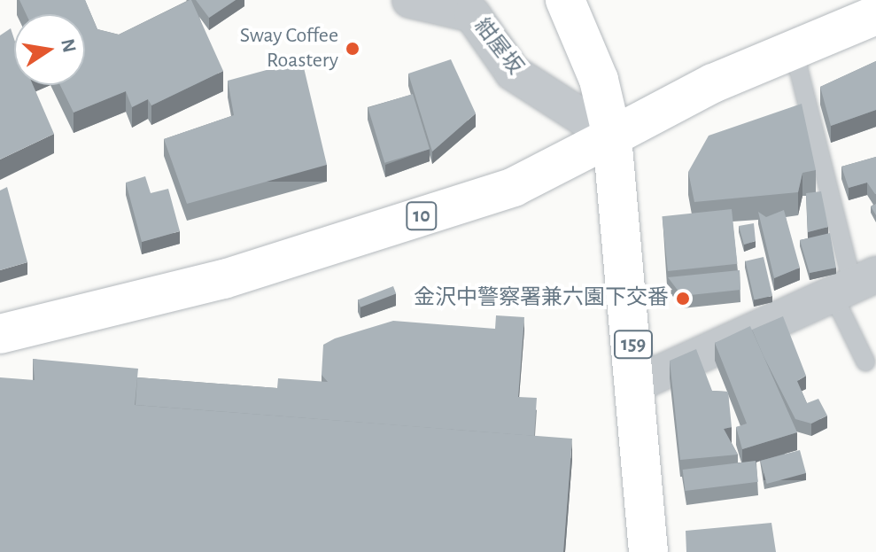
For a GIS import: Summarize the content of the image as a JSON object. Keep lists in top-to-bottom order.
{
  "streets": {
    "main road": ["10", "159"],
    "street": ["紺屋坂"]
  },
  "crossings": [
    ["紺屋坂", "10"],
    ["紺屋坂", "159"],
    ["10", "159"]
  ],
  "places": ["Sway Coffee Roastery", "金沢中警察署兼六園下交番"],
  "north": "right"
}
